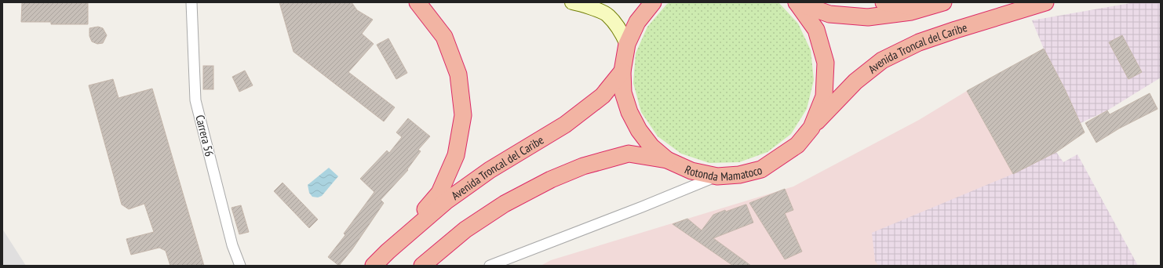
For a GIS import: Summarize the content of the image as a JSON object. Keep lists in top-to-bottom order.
{
  "streets": {
    "highway": ["Avenida Troncal del Caribe", "Rotonda Mamatoco"],
    "street": ["Carrera 56"]
  },
  "crossings": [
    ["Avenida Troncal del Caribe", "Rotonda Mamatoco"]
  ]
}
